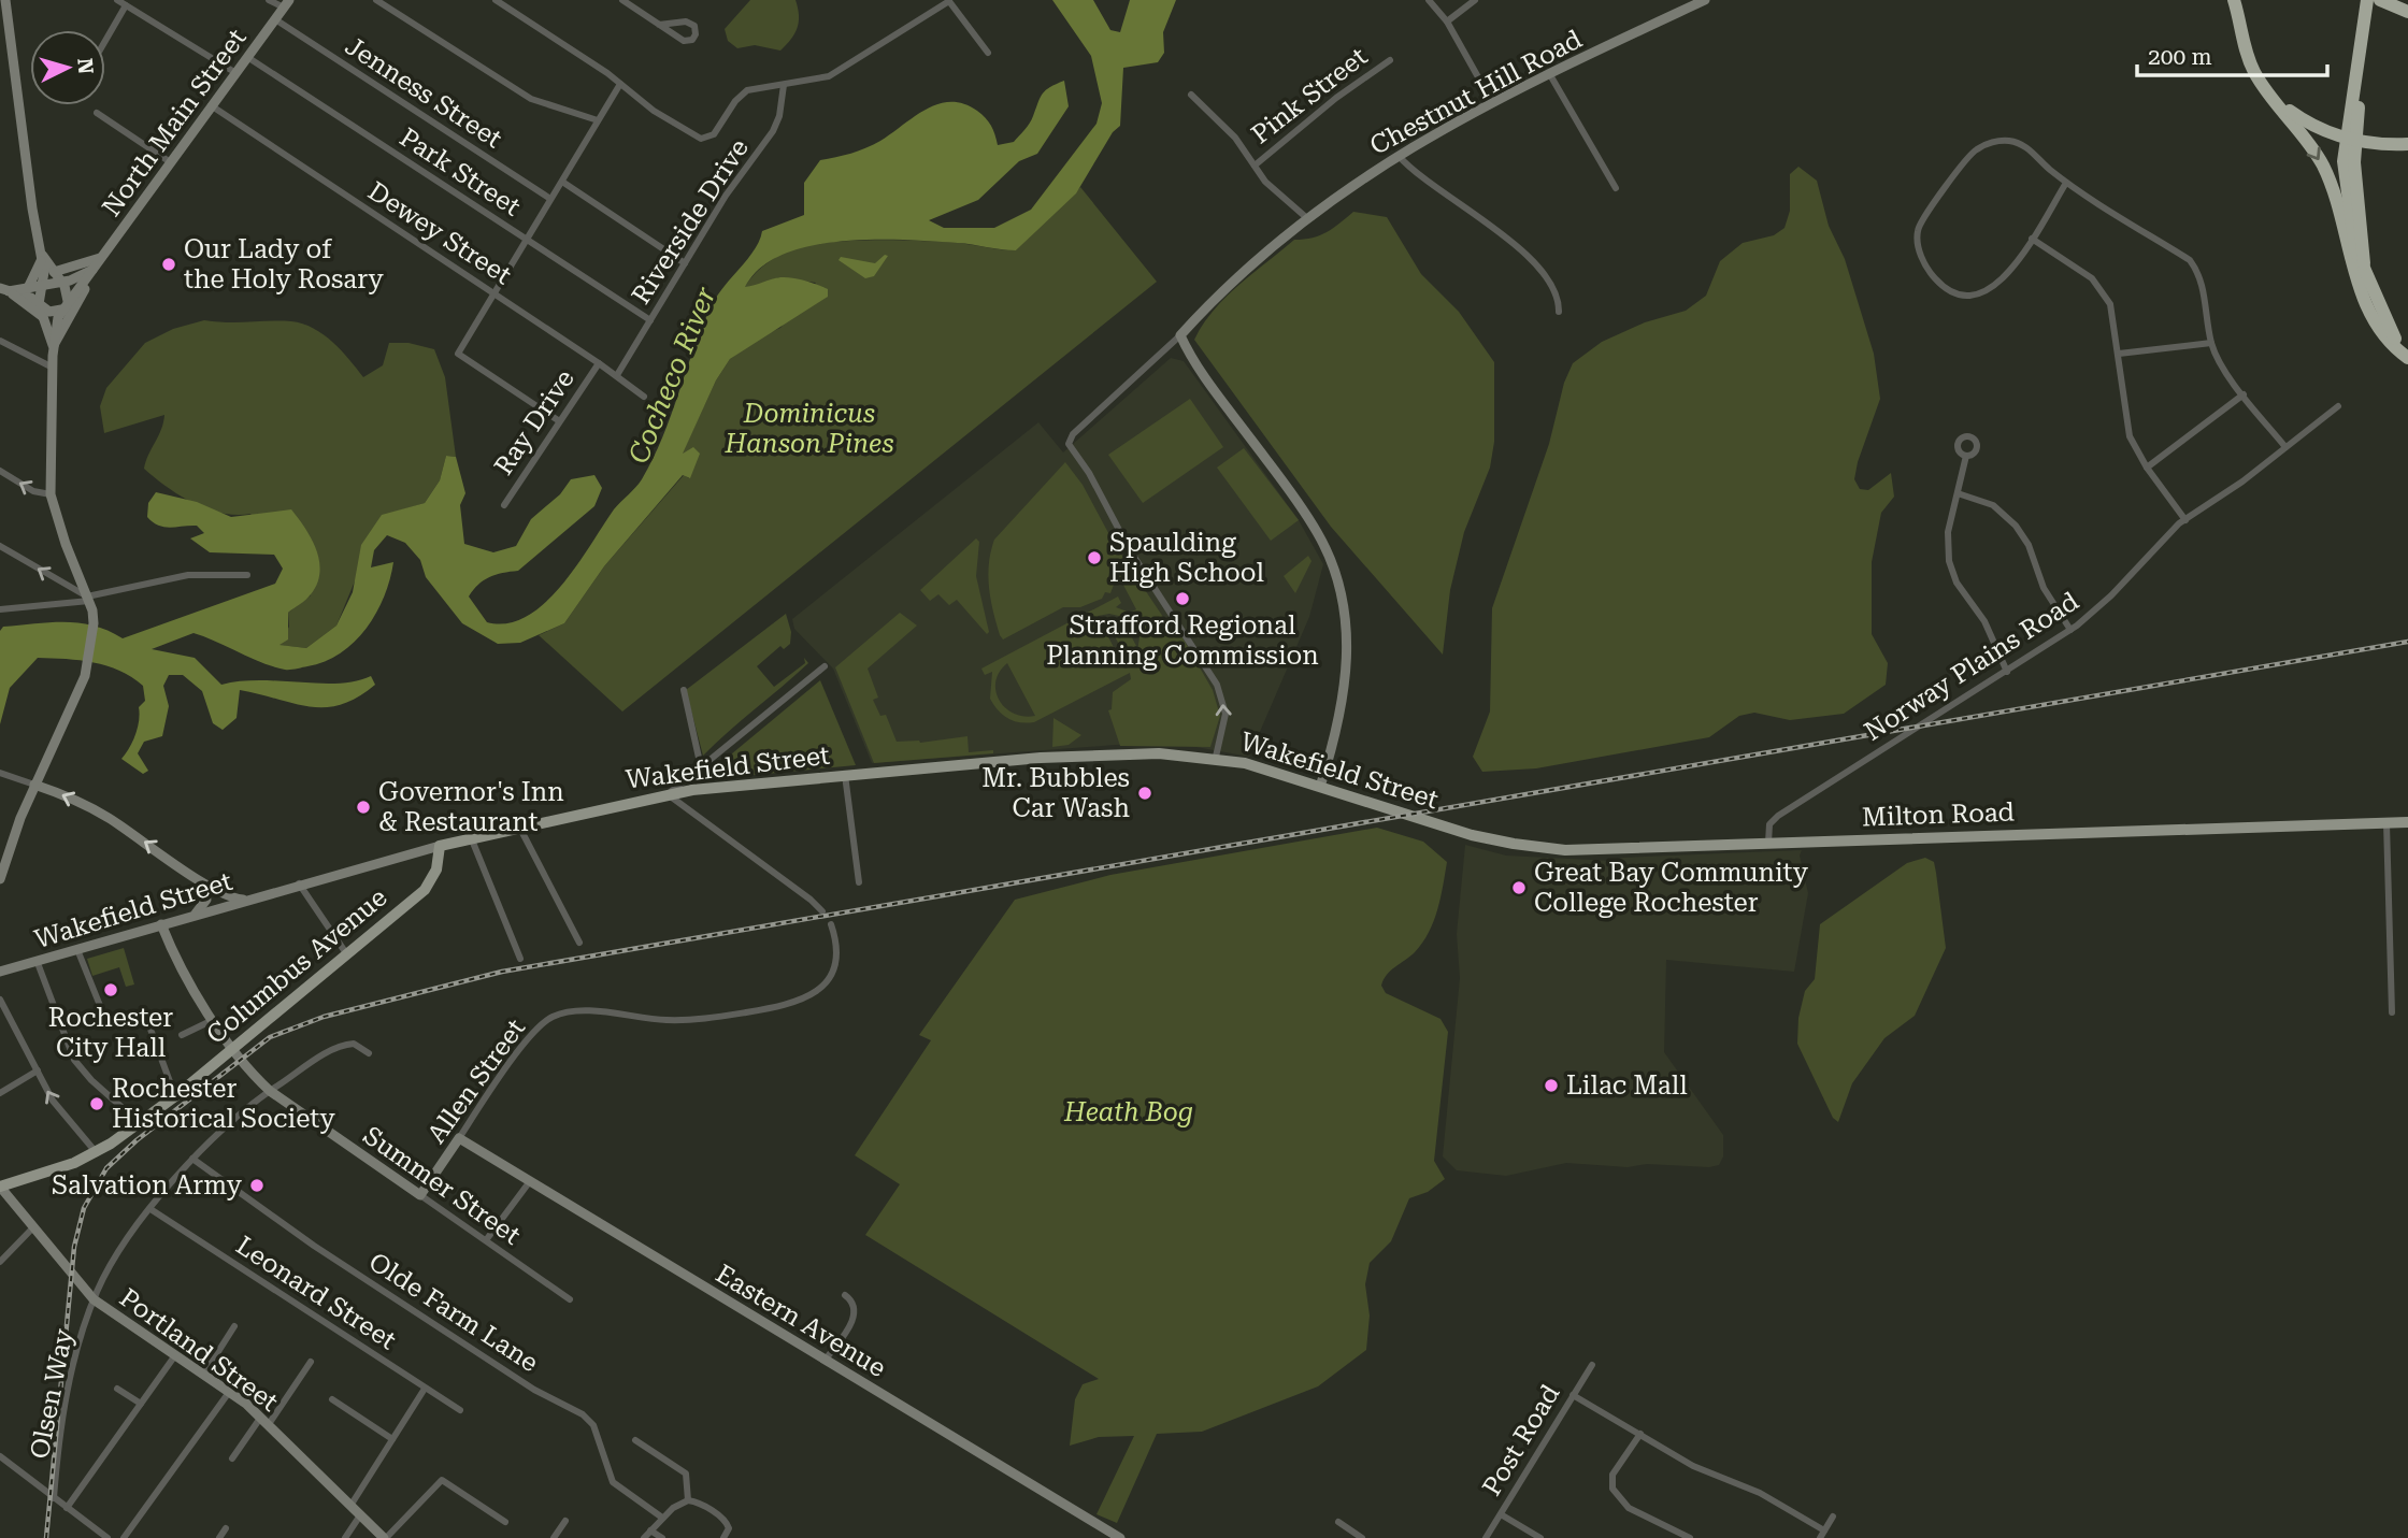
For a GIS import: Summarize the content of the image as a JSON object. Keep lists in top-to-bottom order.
{
  "streets": {
    "main road": ["Wakefield Street", "Milton Road", "Columbus Avenue"],
    "street": [
      "Jenness Street",
      "Chestnut Hill Road",
      "Pink Street",
      "North Main Street",
      "Park Street",
      "Riverside Drive",
      "Dewey Street",
      "Ray Drive",
      "Norway Plains Road",
      "Allen Street",
      "Summer Street",
      "Leonard Street",
      "Olde Farm Lane",
      "Eastern Avenue",
      "Portland Street",
      "Olsen Way",
      "Post Road"
    ]
  },
  "crossings": [
    ["Jenness Street", "North Main Street"],
    ["Chestnut Hill Road", "Wakefield Street"],
    ["North Main Street", "Park Street"],
    ["North Main Street", "Dewey Street"],
    ["Park Street", "Riverside Drive"],
    ["Riverside Drive", "Dewey Street"],
    ["Dewey Street", "Ray Drive"],
    ["Norway Plains Road", "Milton Road"],
    ["Wakefield Street", "Milton Road"],
    ["Wakefield Street", "Columbus Avenue"],
    ["Wakefield Street", "Summer Street"],
    ["Columbus Avenue", "Summer Street"],
    ["Columbus Avenue", "Portland Street"],
    ["Allen Street", "Summer Street"],
    ["Allen Street", "Eastern Avenue"],
    ["Summer Street", "Olsen Way"],
    ["Leonard Street", "Olsen Way"],
    ["Olde Farm Lane", "Olsen Way"],
    ["Portland Street", "Olsen Way"]
  ],
  "one_way": ["Chestnut Hill Road"],
  "water": ["Cocheco River"],
  "parks": ["Dominicus Hanson Pines", "Heath Bog"],
  "places": [
    "Our Lady of the Holy Rosary",
    "Spaulding High School",
    "Strafford Regional Planning Commission",
    "Mr. Bubbles Car Wash",
    "Governor's Inn & Restaurant",
    "Great Bay Community College Rochester",
    "Rochester City Hall",
    "Lilac Mall",
    "Rochester Historical Society",
    "Salvation Army"
  ],
  "scale_bar": "200 m",
  "north": "right"
}
